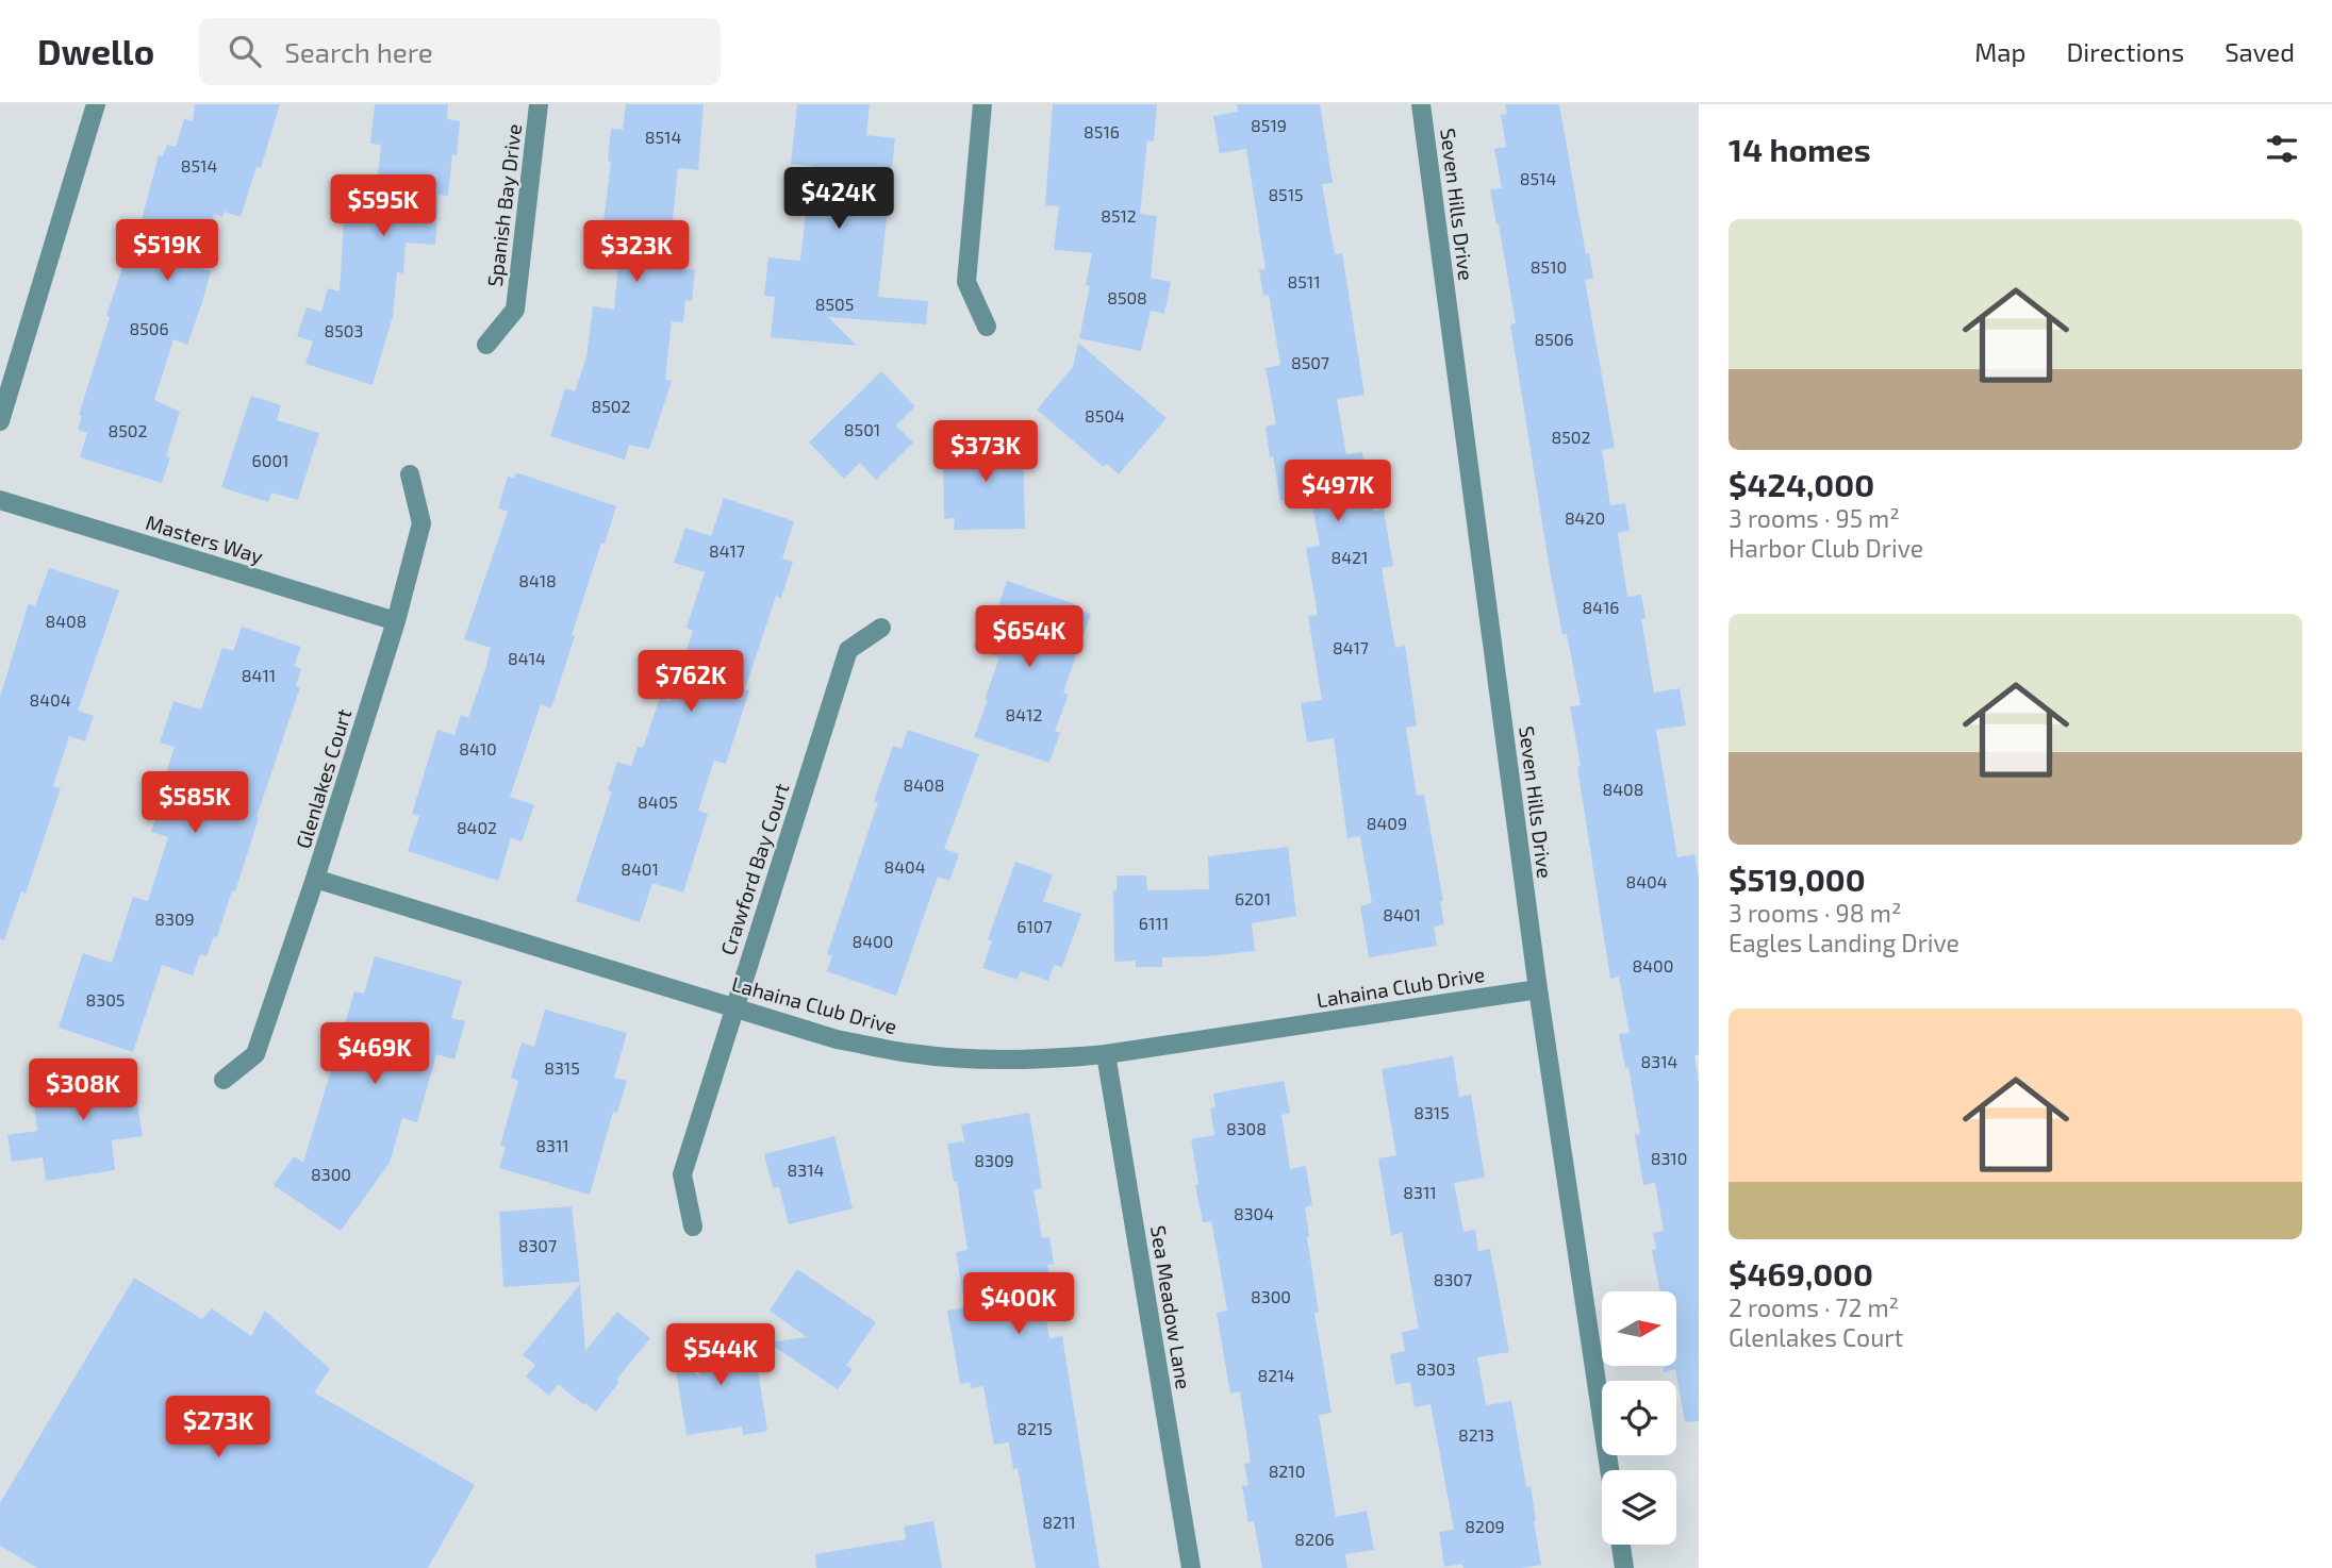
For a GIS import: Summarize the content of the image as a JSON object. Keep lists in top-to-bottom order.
{
  "streets": {
    "street": [
      "Seven Hills Drive",
      "Spanish Bay Drive",
      "Masters Way",
      "Glenlakes Court",
      "Crawford Bay Court",
      "Lahaina Club Drive",
      "Sea Meadow Lane"
    ]
  },
  "crossings": [
    ["Seven Hills Drive", "Lahaina Club Drive"],
    ["Masters Way", "Glenlakes Court"],
    ["Glenlakes Court", "Lahaina Club Drive"],
    ["Crawford Bay Court", "Lahaina Club Drive"],
    ["Lahaina Club Drive", "Sea Meadow Lane"]
  ],
  "house_numbers": [
    "8519",
    "8516",
    "8514",
    "8514",
    "8514",
    "8515",
    "8512",
    "8510",
    "8511",
    "8508",
    "8505",
    "8506",
    "8503",
    "8506",
    "8507",
    "8502",
    "8504",
    "8501",
    "8502",
    "8502",
    "6001",
    "8420",
    "8417",
    "8421",
    "8418",
    "8416",
    "8408",
    "8417",
    "8414",
    "8411",
    "8404",
    "8412",
    "8410",
    "8408",
    "8408",
    "8405",
    "8409",
    "8402",
    "8404",
    "8401",
    "8404",
    "6201",
    "8401",
    "8309",
    "6111",
    "6107",
    "8400",
    "8400",
    "8305",
    "8314",
    "8315",
    "8315",
    "8308",
    "8311",
    "8310",
    "8309",
    "8314",
    "8300",
    "8311",
    "8304",
    "8307",
    "8307",
    "8300",
    "8303",
    "8214",
    "8215",
    "8213",
    "8210",
    "8211",
    "8209",
    "8206"
  ],
  "north": "right",
  "page": {
    "header": "Dwello",
    "search": "Search here",
    "nav": ["Map", "Directions", "Saved"],
    "heading": "14 homes",
    "price": [
      "$424K",
      "$595K",
      "$519K",
      "$323K",
      "$373K",
      "$497K",
      "$654K",
      "$762K",
      "$585K",
      "$469K",
      "$308K",
      "$400K",
      "$544K",
      "$273K"
    ],
    "list": [
      {
        "name": "$424,000",
        "note": "3 rooms · 95 m² · Harbor Club Drive"
      },
      {
        "name": "$519,000",
        "note": "3 rooms · 98 m² · Eagles Landing Drive"
      },
      {
        "name": "$469,000",
        "note": "2 rooms · 72 m² · Glenlakes Court"
      }
    ]
  }
}
